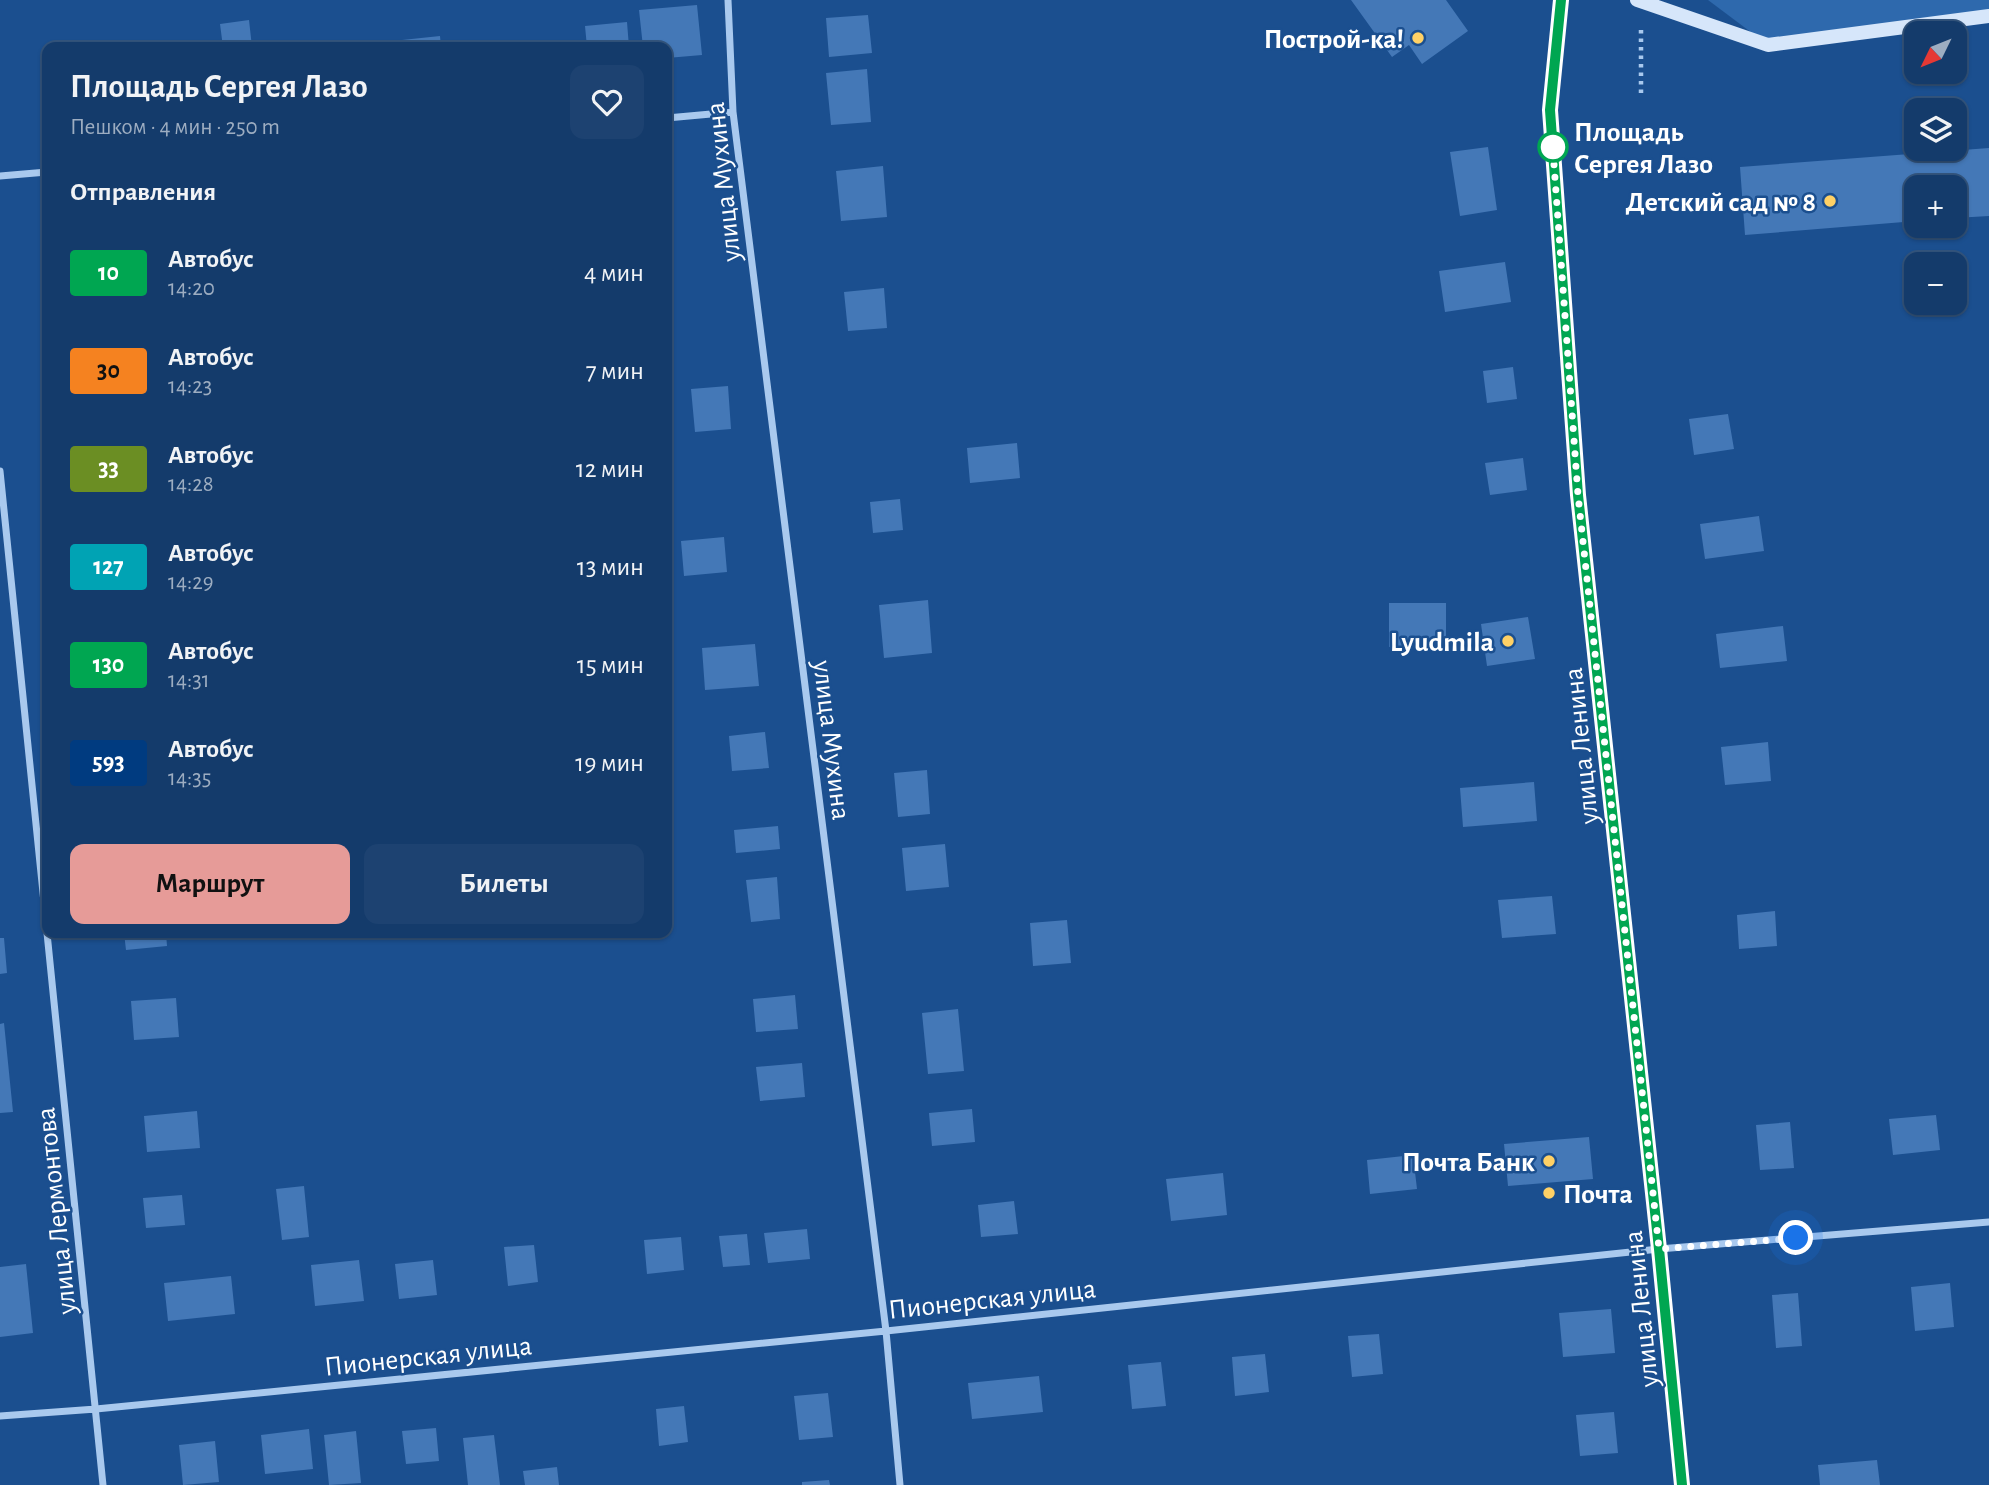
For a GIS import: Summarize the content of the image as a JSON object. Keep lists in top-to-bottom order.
{
  "streets": {
    "main road": ["улица Ленина"],
    "street": ["улица Мухина", "улица Лермонтова", "Пионерская улица"]
  },
  "crossings": [
    ["улица Мухина", "Пионерская улица"],
    ["улица Ленина", "Пионерская улица"],
    ["улица Лермонтова", "Пионерская улица"]
  ],
  "places": [
    "Построй-ка!",
    "Площадь Сергея Лазо",
    "Детский сад № 8",
    "Lyudmila",
    "Почта Банк",
    "Почта"
  ],
  "lines": ["bus line 10"],
  "north": "bottom left",
  "page": {
    "map_buttons": ["+", "−"],
    "heading": [
      ["Площадь Сергея Лазо", "Пешком · 4 мин · 250 m"],
      "Отправления"
    ],
    "list": [
      {
        "mark": "10",
        "name": "Автобус",
        "note": "14:20",
        "value": "4 мин"
      },
      {
        "mark": "30",
        "name": "Автобус",
        "note": "14:23",
        "value": "7 мин"
      },
      {
        "mark": "33",
        "name": "Автобус",
        "note": "14:28",
        "value": "12 мин"
      },
      {
        "mark": "127",
        "name": "Автобус",
        "note": "14:29",
        "value": "13 мин"
      },
      {
        "mark": "130",
        "name": "Автобус",
        "note": "14:31",
        "value": "15 мин"
      },
      {
        "mark": "593",
        "name": "Автобус",
        "note": "14:35",
        "value": "19 мин"
      }
    ],
    "buttons": ["Маршрут", "Билеты"]
  }
}
